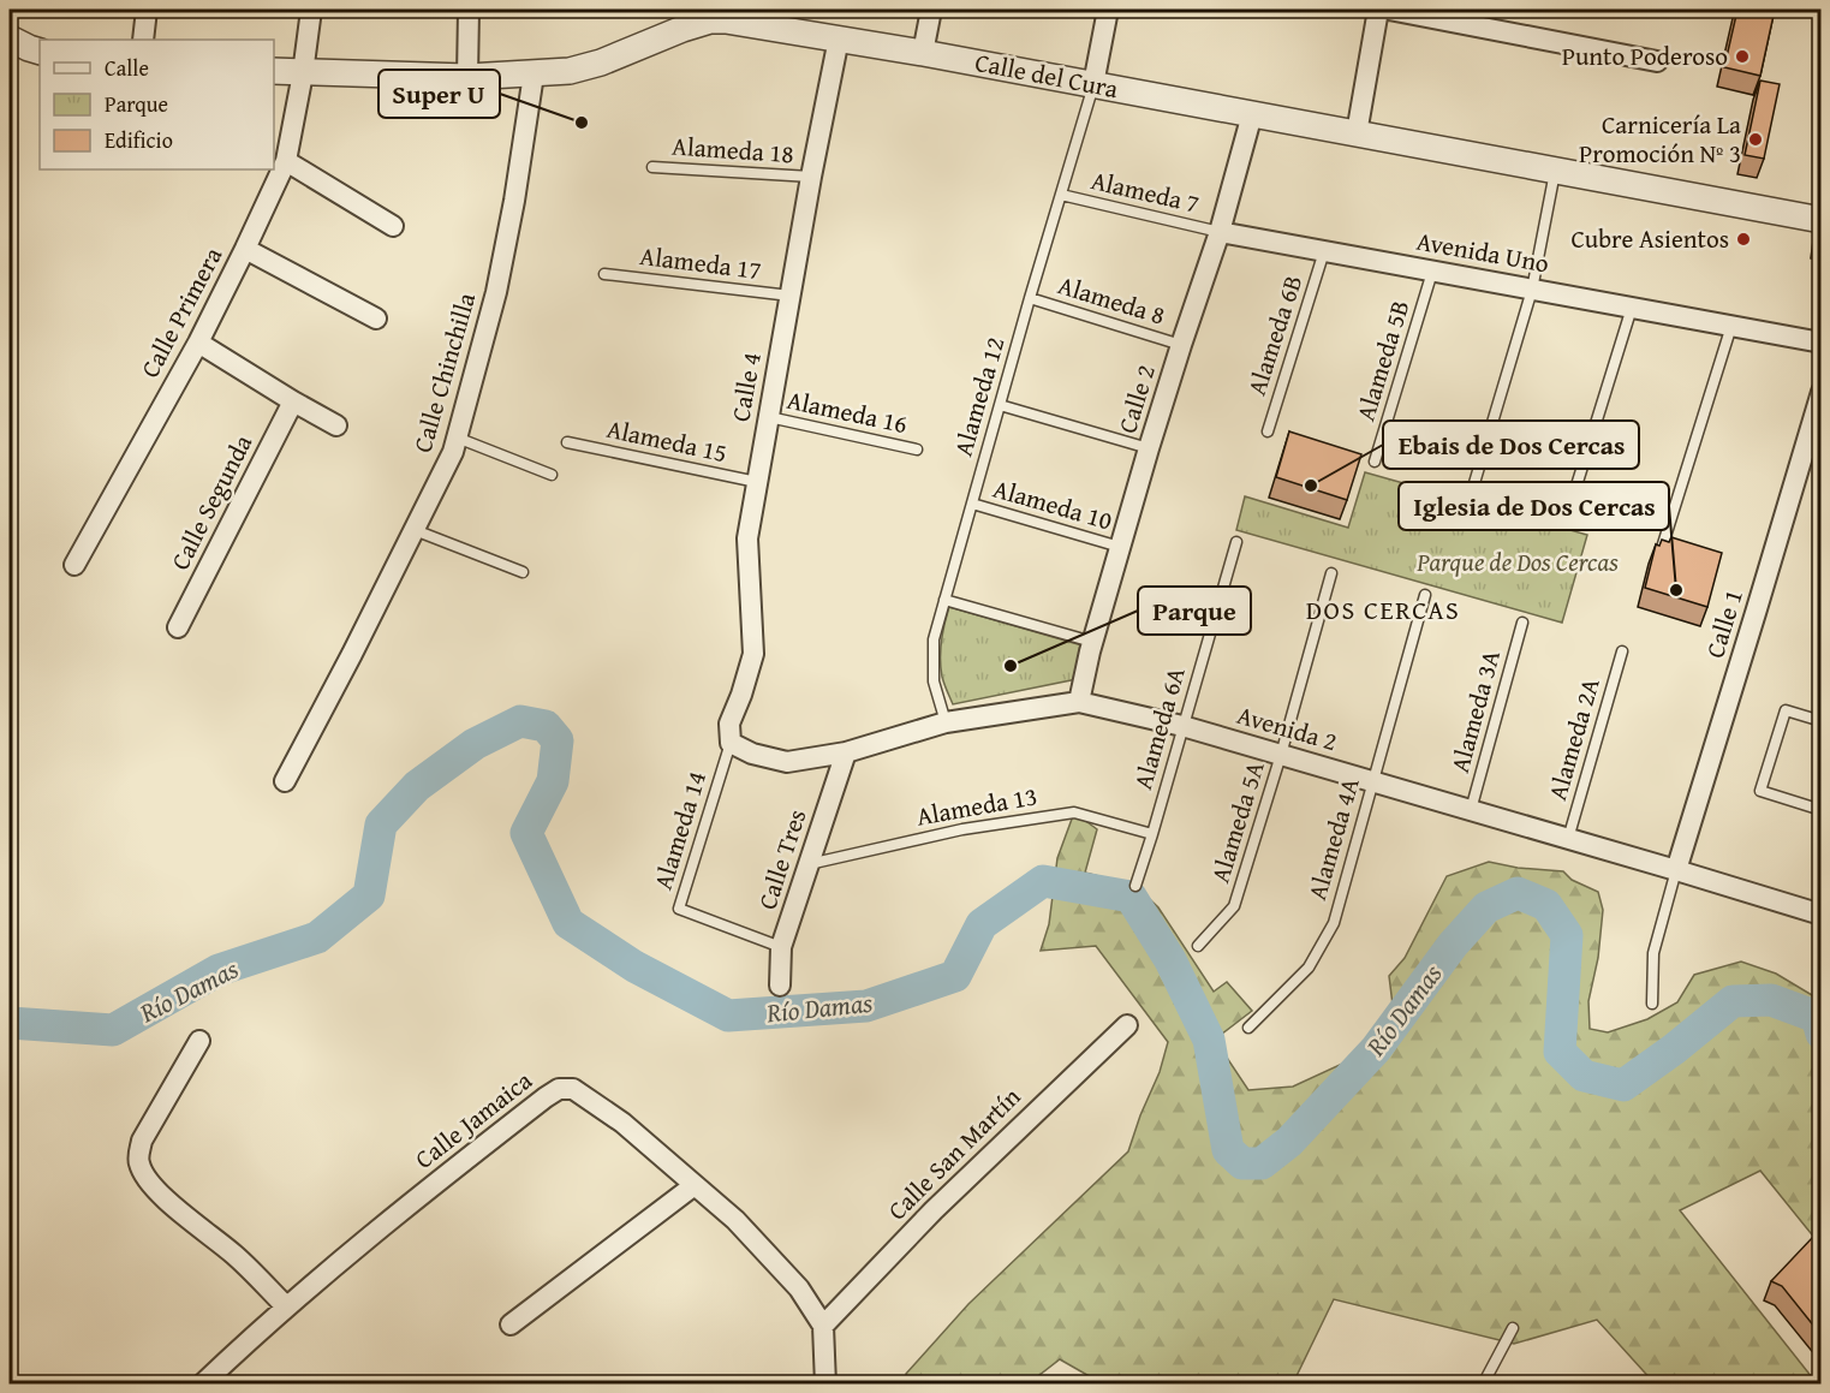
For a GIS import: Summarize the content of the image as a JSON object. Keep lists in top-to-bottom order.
{
  "streets": {
    "street": [
      "Calle del Cura",
      "Avenida Uno",
      "Calle Primera",
      "Calle Chinchilla",
      "Calle 4",
      "Calle 2",
      "Calle Segunda",
      "Calle 1",
      "Avenida 2",
      "Calle Tres",
      "Calle Jamaica",
      "Calle San Martín"
    ],
    "lane": [
      "Alameda 18",
      "Alameda 7",
      "Alameda 17",
      "Alameda 8",
      "Alameda 6B",
      "Alameda 5B",
      "Alameda 12",
      "Alameda 16",
      "Alameda 15",
      "Alameda 10",
      "Alameda 3A",
      "Alameda 6A",
      "Alameda 2A",
      "Alameda 13",
      "Alameda 5A",
      "Alameda 14",
      "Alameda 4A"
    ]
  },
  "crossings": [
    ["Calle del Cura", "Calle Primera"],
    ["Calle del Cura", "Calle Chinchilla"],
    ["Calle del Cura", "Calle 4"],
    ["Calle del Cura", "Alameda 12"],
    ["Calle del Cura", "Calle 2"],
    ["Alameda 18", "Calle 4"],
    ["Alameda 7", "Avenida Uno"],
    ["Alameda 7", "Alameda 12"],
    ["Alameda 7", "Calle 2"],
    ["Avenida Uno", "Alameda 6B"],
    ["Avenida Uno", "Alameda 5B"],
    ["Avenida Uno", "Calle 2"],
    ["Alameda 17", "Calle 4"],
    ["Alameda 8", "Alameda 12"],
    ["Alameda 8", "Calle 2"],
    ["Calle 4", "Alameda 16"],
    ["Calle 4", "Alameda 15"],
    ["Calle 4", "Avenida 2"],
    ["Calle 4", "Alameda 14"],
    ["Alameda 12", "Alameda 10"],
    ["Alameda 12", "Avenida 2"],
    ["Calle 2", "Alameda 10"],
    ["Calle 2", "Avenida 2"],
    ["Calle 1", "Avenida 2"],
    ["Alameda 3A", "Avenida 2"],
    ["Alameda 6A", "Avenida 2"],
    ["Alameda 6A", "Alameda 13"],
    ["Avenida 2", "Alameda 2A"],
    ["Avenida 2", "Alameda 5A"],
    ["Avenida 2", "Alameda 14"],
    ["Avenida 2", "Alameda 4A"],
    ["Avenida 2", "Calle Tres"],
    ["Alameda 13", "Calle Tres"],
    ["Alameda 14", "Calle Tres"],
    ["Calle Jamaica", "Calle San Martín"]
  ],
  "districts": ["DOS CERCAS"],
  "water": ["Río Damas"],
  "parks": ["Parque de Dos Cercas"],
  "places": [
    "Punto Poderoso",
    "Super U",
    "Carnicería La Promoción Nº 3",
    "Cubre Asientos",
    "Ebais de Dos Cercas",
    "Iglesia de Dos Cercas",
    "Parque"
  ],
  "legend": ["Calle", "Parque", "Edificio"]
}
